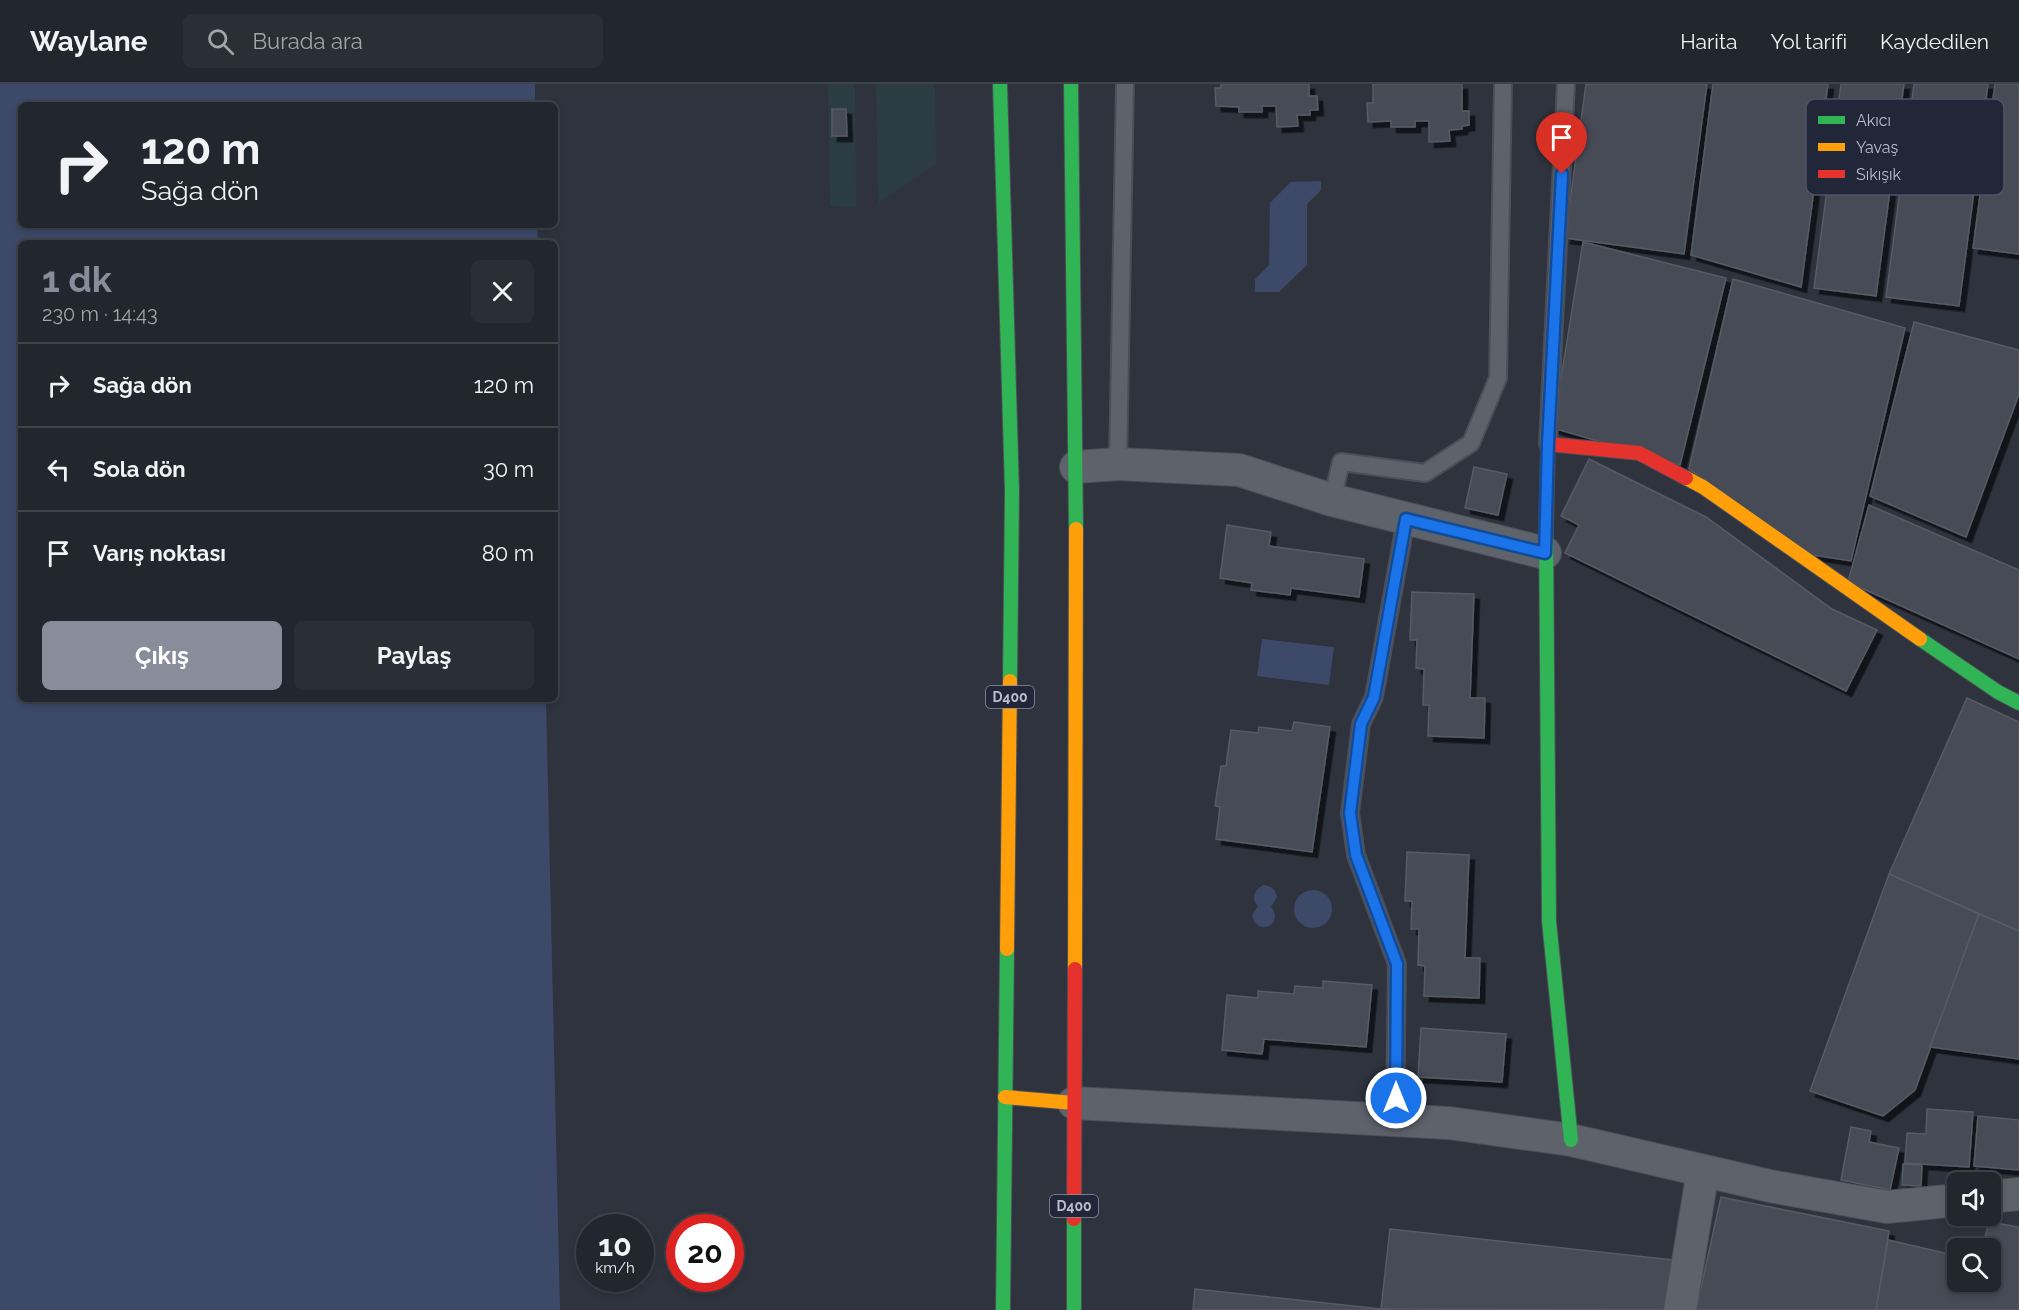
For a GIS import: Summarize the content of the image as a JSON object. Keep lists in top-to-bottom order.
{
  "streets": {
    "main road": ["D400"]
  },
  "legend": ["Akıcı", "Yavaş", "Sıkışık"],
  "page": {
    "header": "Waylane",
    "search": "Burada ara",
    "nav": ["Harita", "Yol tarifi", "Kaydedilen"],
    "turn": ["120 m", "Sağa dön"],
    "heading": ["1 dk", "230 m · 14:43"],
    "list": [
      {
        "name": "Sağa dön",
        "value": "120 m"
      },
      {
        "name": "Sola dön",
        "value": "30 m"
      },
      {
        "name": "Varış noktası",
        "value": "80 m"
      }
    ],
    "buttons": ["Çıkış", "Paylaş"],
    "speed": "10 km/h",
    "limit": "20"
  }
}
